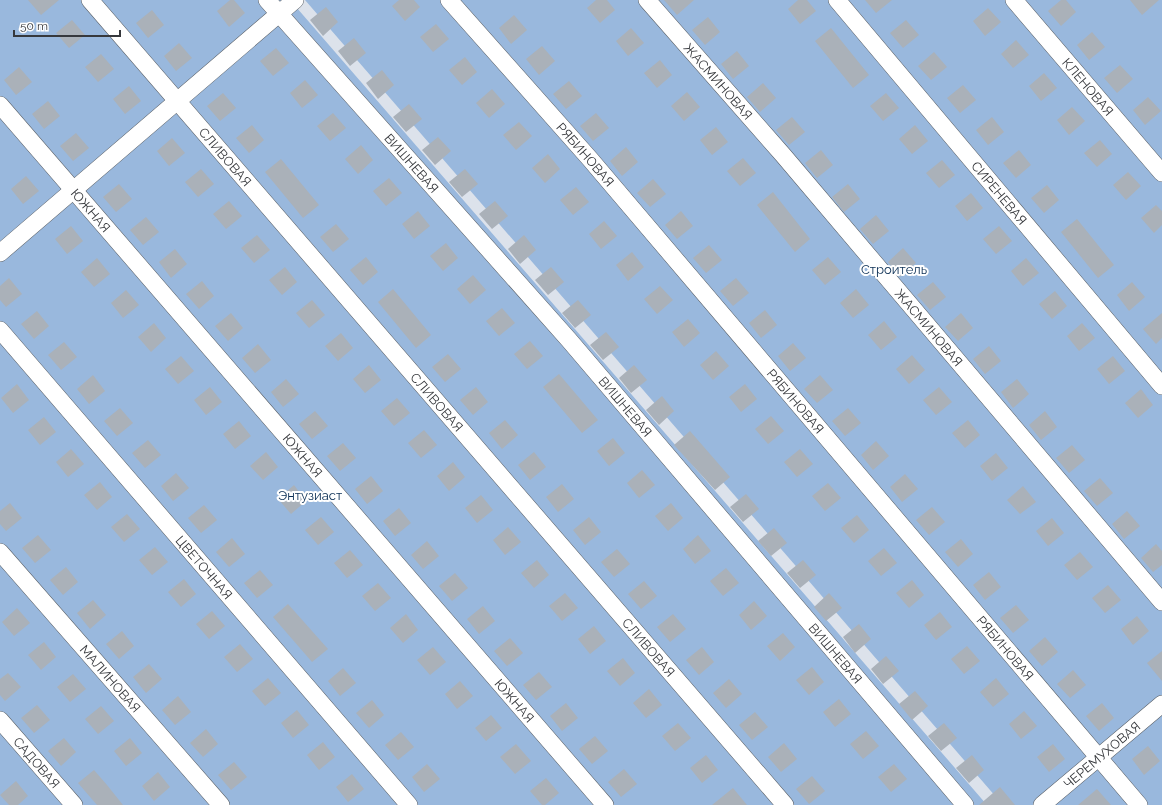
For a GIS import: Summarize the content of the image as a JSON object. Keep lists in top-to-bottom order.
{
  "streets": {
    "street": [
      "ЖАСМИНОВАЯ",
      "КЛЕНОВАЯ",
      "РЯБИНОВАЯ",
      "СЛИВОВАЯ",
      "ВИШНЕВАЯ",
      "СИРЕНЕВАЯ",
      "ЮЖНАЯ",
      "ЦВЕТОЧНАЯ",
      "МАЛИНОВАЯ",
      "ЧЕРЕМУХОВАЯ",
      "САДОВАЯ"
    ]
  },
  "crossings": [
    ["РЯБИНОВАЯ", "ЧЕРЕМУХОВАЯ"]
  ],
  "parks": ["Строитель", "Энтузиаст"],
  "scale_bar": "50 m"
}
